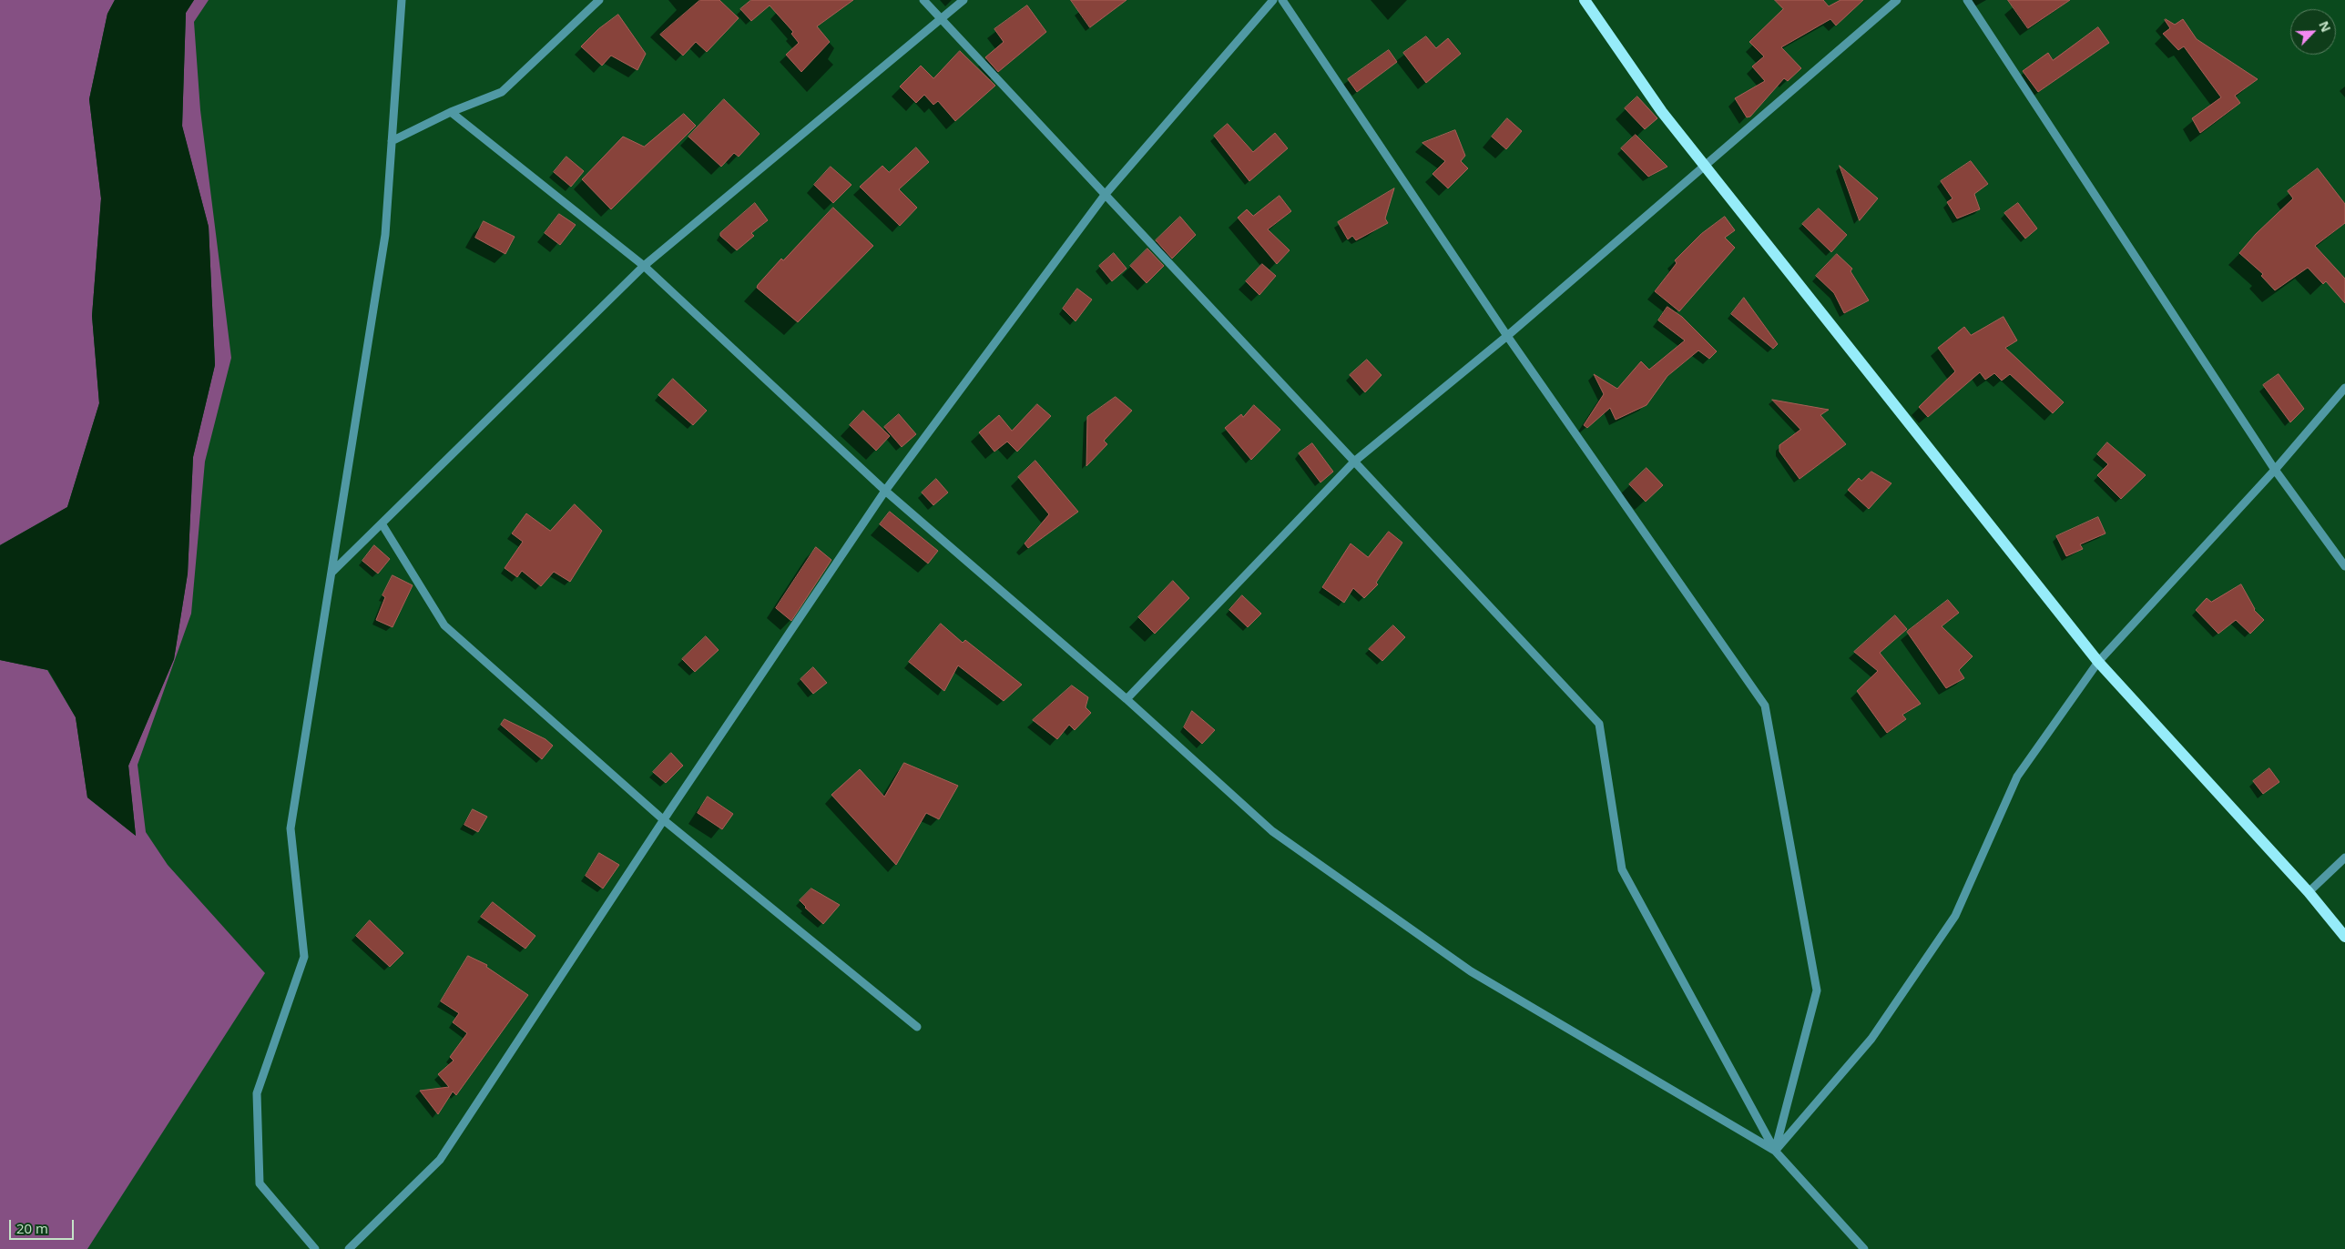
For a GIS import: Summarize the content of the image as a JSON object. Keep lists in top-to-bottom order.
{
  "scale_bar": "20 m",
  "north": "top right"
}
